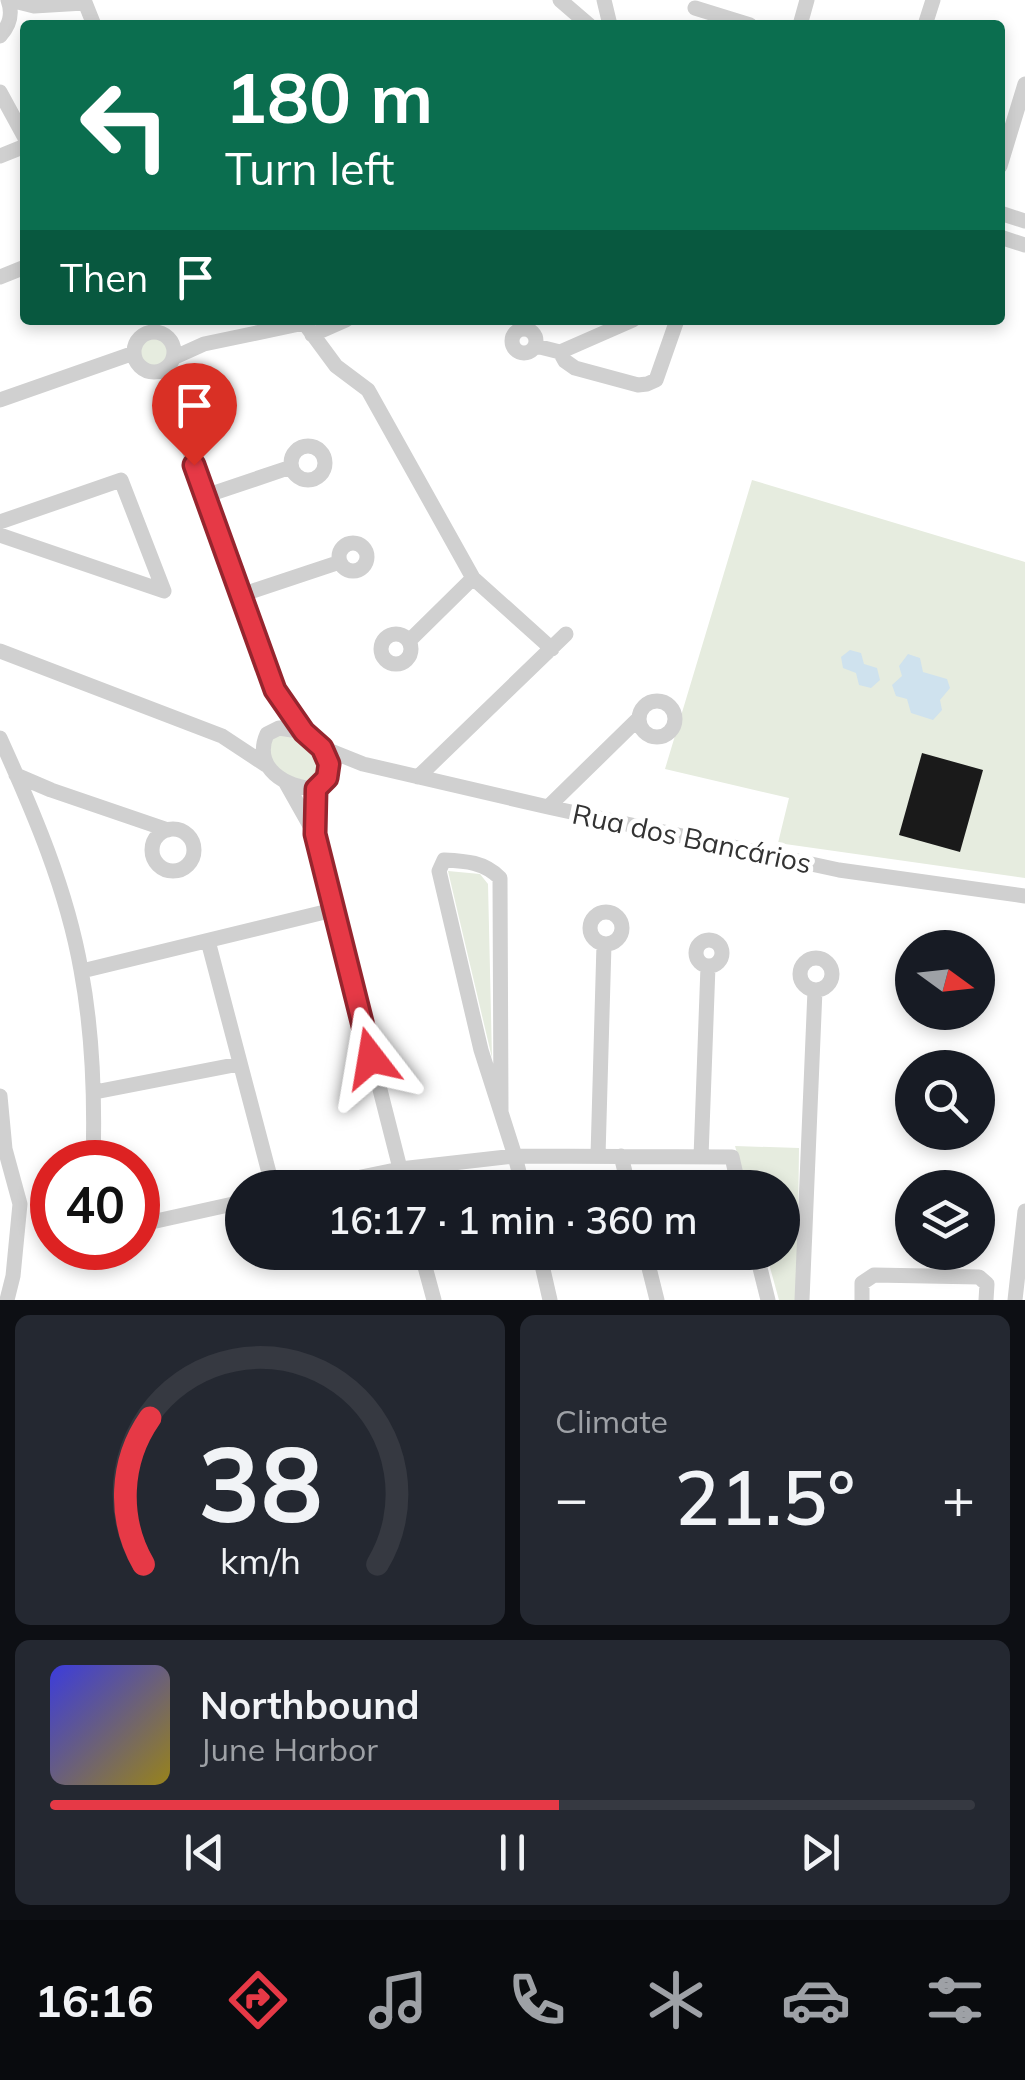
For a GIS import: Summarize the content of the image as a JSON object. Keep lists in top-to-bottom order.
{
  "streets": {
    "street": ["Rua dos Bancários"]
  },
  "north": "right",
  "page": {
    "turn": ["180 m", "Turn left"],
    "then": "Then",
    "limit": "40",
    "trip": "16:17 · 1 min · 360 m",
    "tile": "Climate",
    "heat": ["−", "21.5°", "+"],
    "song": ["Northbound", "June Harbor"],
    "tabs": "16:16",
    "gauge": ["38", "km/h"]
  }
}
